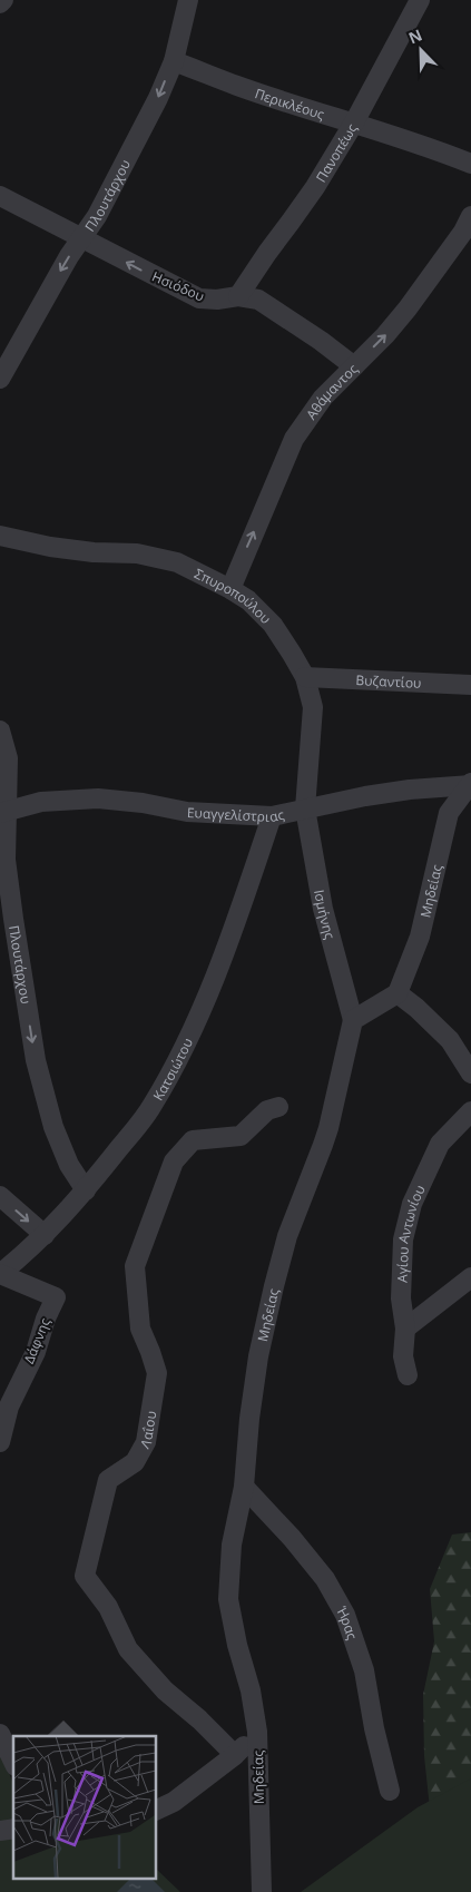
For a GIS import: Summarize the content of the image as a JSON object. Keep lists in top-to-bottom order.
{
  "streets": {
    "street": [
      "Περικλέους",
      "Πανοπέως",
      "Πλουτάρχου",
      "Ησιόδου",
      "Αθάμαντος",
      "Σπυροπούλου",
      "Βυζαντίου",
      "Ευαγγελίστριας",
      "Μηδείας",
      "Ισμήνης",
      "Κατσιώτου",
      "Αγίου Αντωνίου",
      "Δάφνης",
      "Λαΐου",
      "Ήρας"
    ]
  },
  "crossings": [
    ["Περικλέους", "Πανοπέως"],
    ["Περικλέους", "Πλουτάρχου"],
    ["Πανοπέως", "Ησιόδου"],
    ["Πλουτάρχου", "Ησιόδου"],
    ["Πλουτάρχου", "Ευαγγελίστριας"],
    ["Πλουτάρχου", "Κατσιώτου"],
    ["Ησιόδου", "Αθάμαντος"],
    ["Αθάμαντος", "Σπυροπούλου"],
    ["Σπυροπούλου", "Βυζαντίου"],
    ["Σπυροπούλου", "Ευαγγελίστριας"],
    ["Σπυροπούλου", "Ισμήνης"],
    ["Ευαγγελίστριας", "Μηδείας"],
    ["Ευαγγελίστριας", "Ισμήνης"],
    ["Ευαγγελίστριας", "Κατσιώτου"],
    ["Μηδείας", "Ισμήνης"],
    ["Μηδείας", "Ήρας"],
    ["Κατσιώτου", "Δάφνης"]
  ],
  "one_way": ["Πλουτάρχου", "Ησιόδου", "Αθάμαντος"],
  "north": "top left"
}
